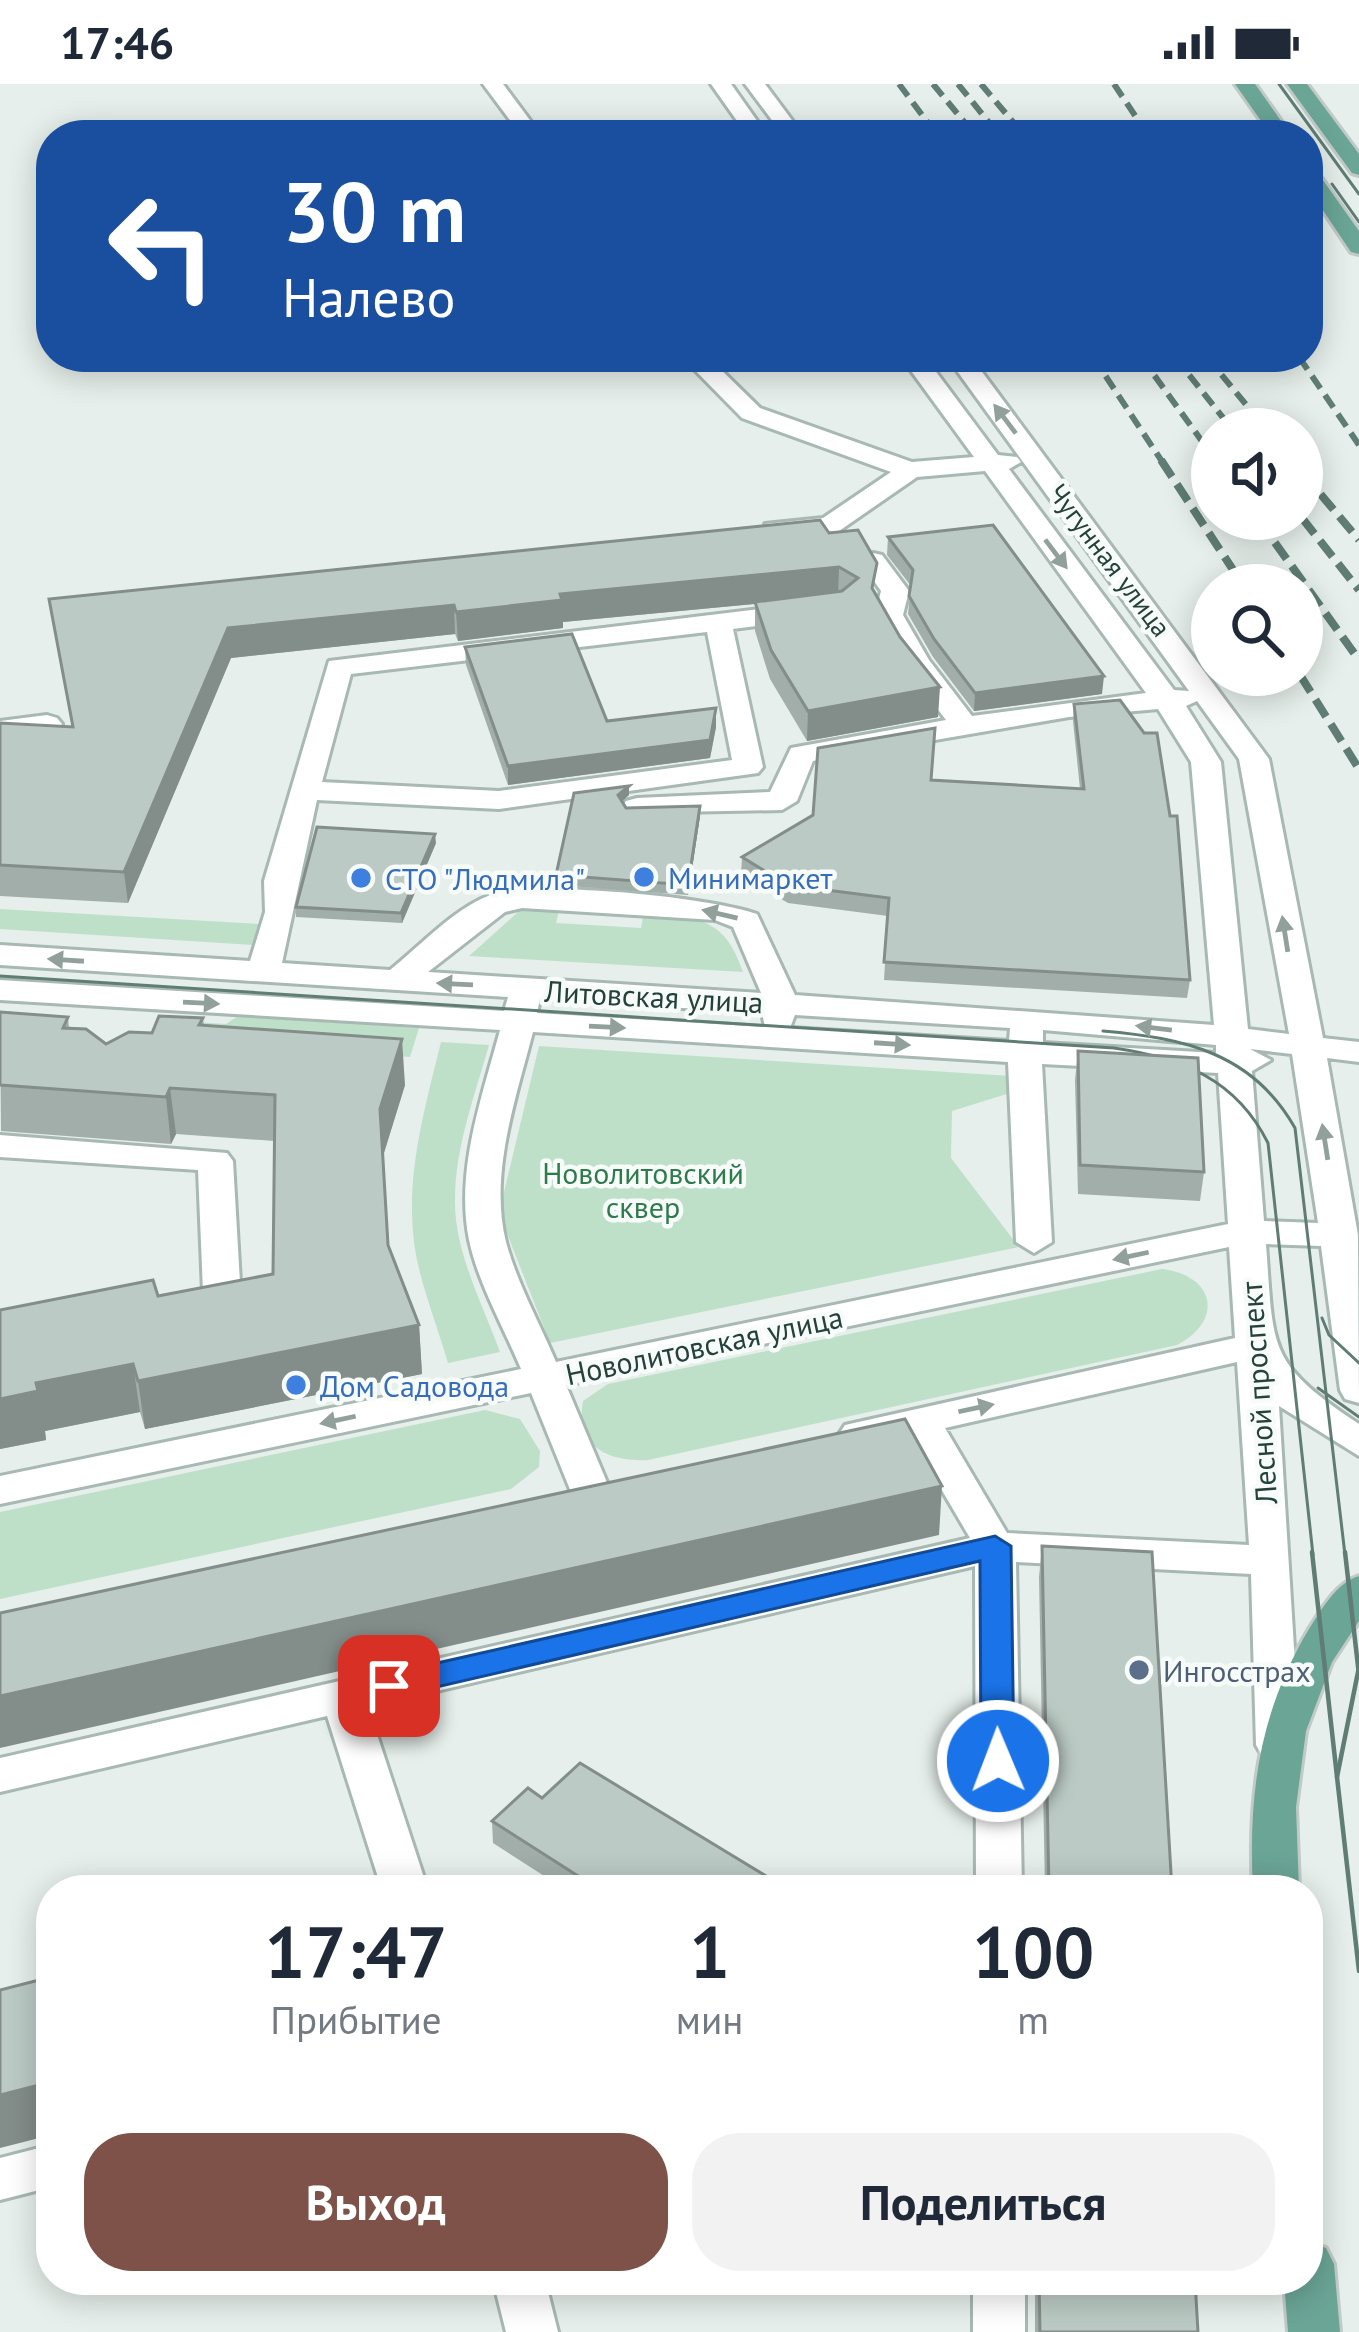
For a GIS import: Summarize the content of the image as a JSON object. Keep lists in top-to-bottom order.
{
  "streets": {
    "main road": ["Лесной проспект"],
    "street": ["Чугунная улица", "Литовская улица", "Новолитовская улица"]
  },
  "crossings": [
    ["Чугунная улица", "Литовская улица"],
    ["Чугунная улица", "Лесной проспект"],
    ["Литовская улица", "Лесной проспект"],
    ["Новолитовская улица", "Лесной проспект"]
  ],
  "parks": ["Новолитовский сквер"],
  "places": [
    "Минимаркет",
    "СТО \"Людмила\"",
    "Дом Садовода",
    "Ингосстрах"
  ],
  "page": {
    "status": "17:46",
    "turn": ["30 m", "Налево"],
    "eta": [
      "17:47",
      "Прибытие",
      "1",
      "мин",
      "100",
      "m"
    ],
    "buttons": ["Выход", "Поделиться"]
  }
}
